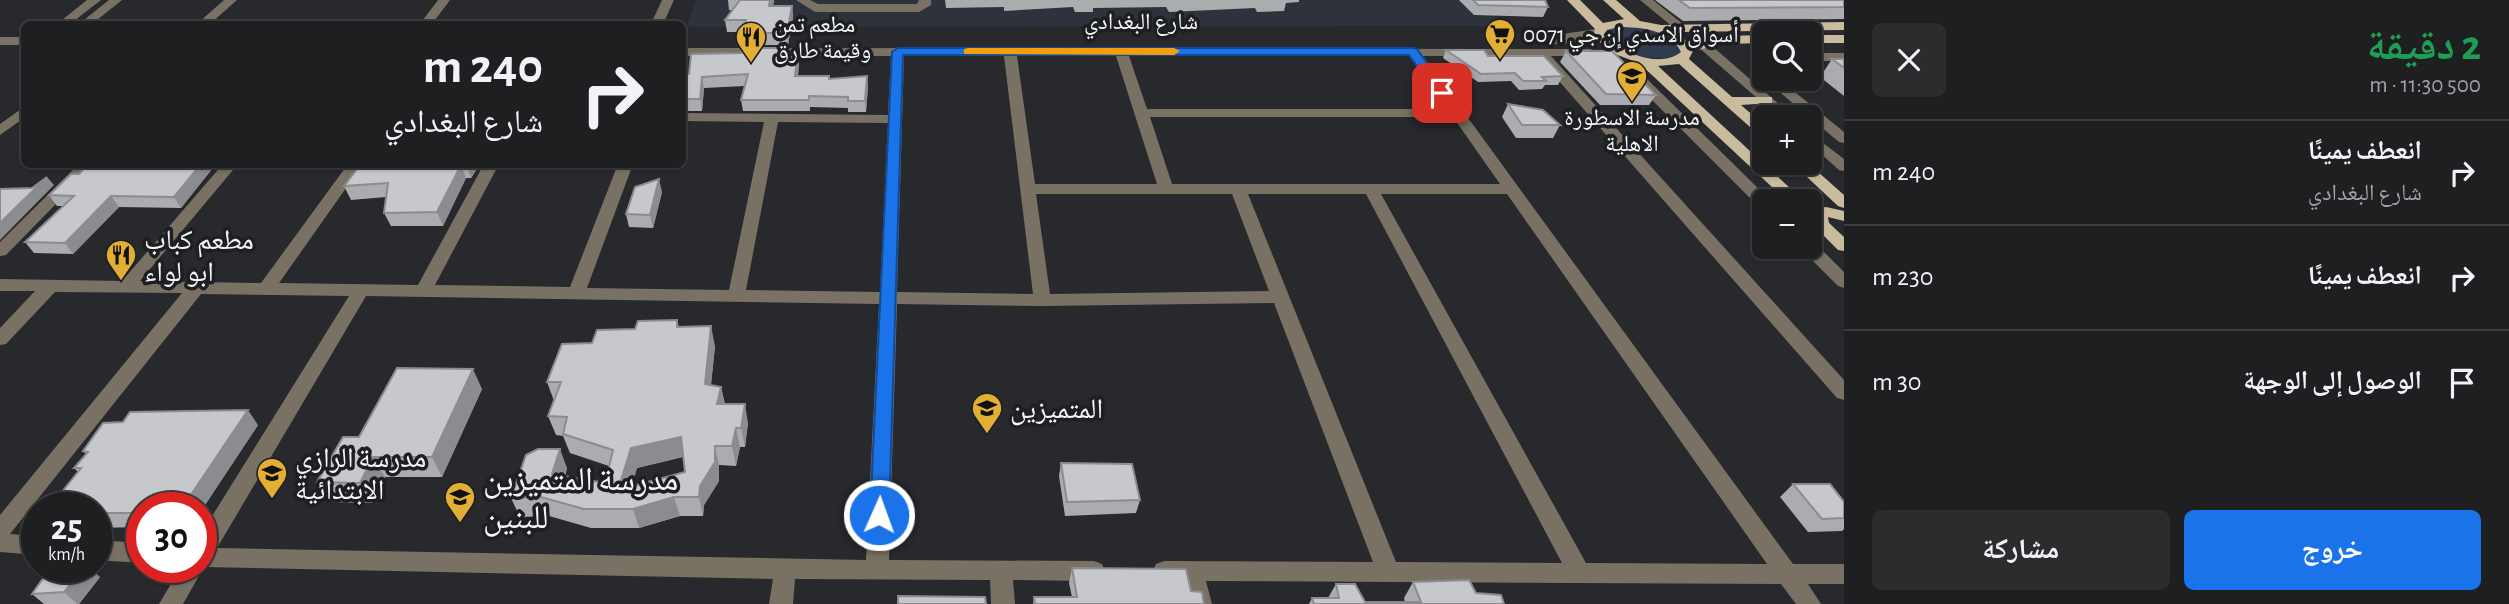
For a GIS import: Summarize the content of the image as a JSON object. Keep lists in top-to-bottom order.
{
  "streets": {
    "street": ["شارع البغدادي"]
  },
  "places": {
    "supermarket": ["أسواق الاسدي إن جي 0071"],
    "restaurant": ["مطعم تمن وقيمة طارق", "مطعم كباب ابو لواء"],
    "school or university": [
      "مدرسة الاسطورة الاهلية",
      "المتميزين",
      "مدرسة الرازي الابتدائية",
      "مدرسة المتميزين للبنين"
    ]
  },
  "page": {
    "heading": ["2 دقيقة", "500 m · 11:30"],
    "map_buttons": ["+", "−"],
    "turn": ["240 m", "شارع البغدادي"],
    "list": [
      {
        "name": "انعطف يمينًا",
        "note": "شارع البغدادي",
        "value": "240 m"
      },
      {
        "name": "انعطف يمينًا",
        "value": "230 m"
      },
      {
        "name": "الوصول إلى الوجهة",
        "value": "30 m"
      }
    ],
    "speed": "25 km/h",
    "limit": "30",
    "buttons": ["خروج", "مشاركة"]
  }
}
